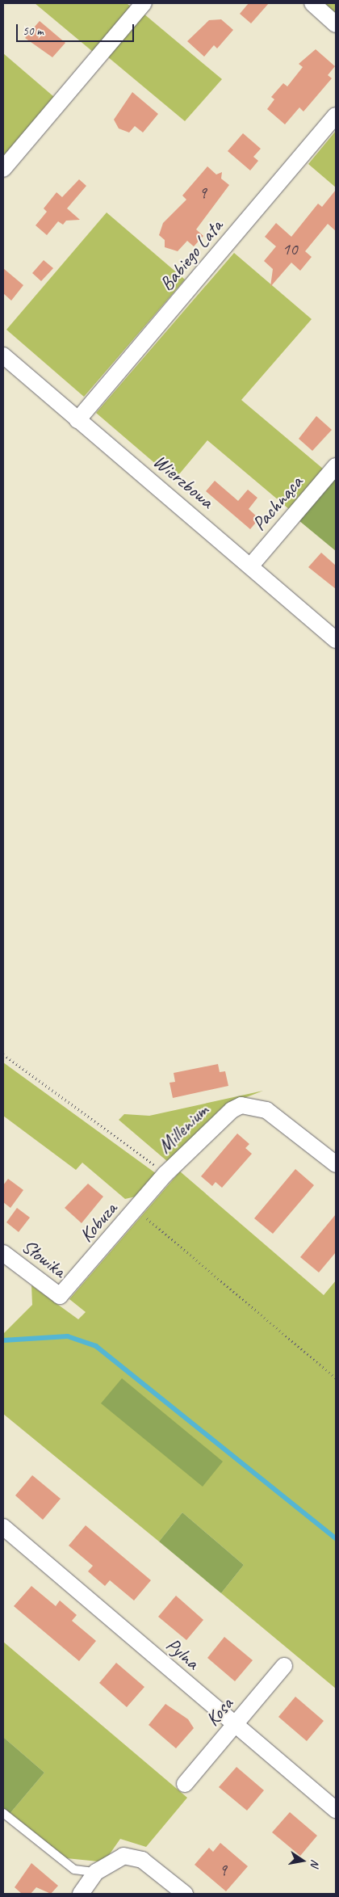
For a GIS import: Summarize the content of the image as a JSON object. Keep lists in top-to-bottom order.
{
  "streets": {
    "street": [
      "Babiego Lata",
      "Wierzbowa",
      "Pachnąca",
      "Millenium",
      "Kobuza",
      "Słowika",
      "Pylna",
      "Kosa"
    ]
  },
  "crossings": [
    ["Babiego Lata", "Wierzbowa"],
    ["Wierzbowa", "Pachnąca"],
    ["Millenium", "Kobuza"],
    ["Kobuza", "Słowika"],
    ["Pylna", "Kosa"]
  ],
  "house_numbers": ["9", "10", "9"],
  "scale_bar": "50 m",
  "north": "right"
}
